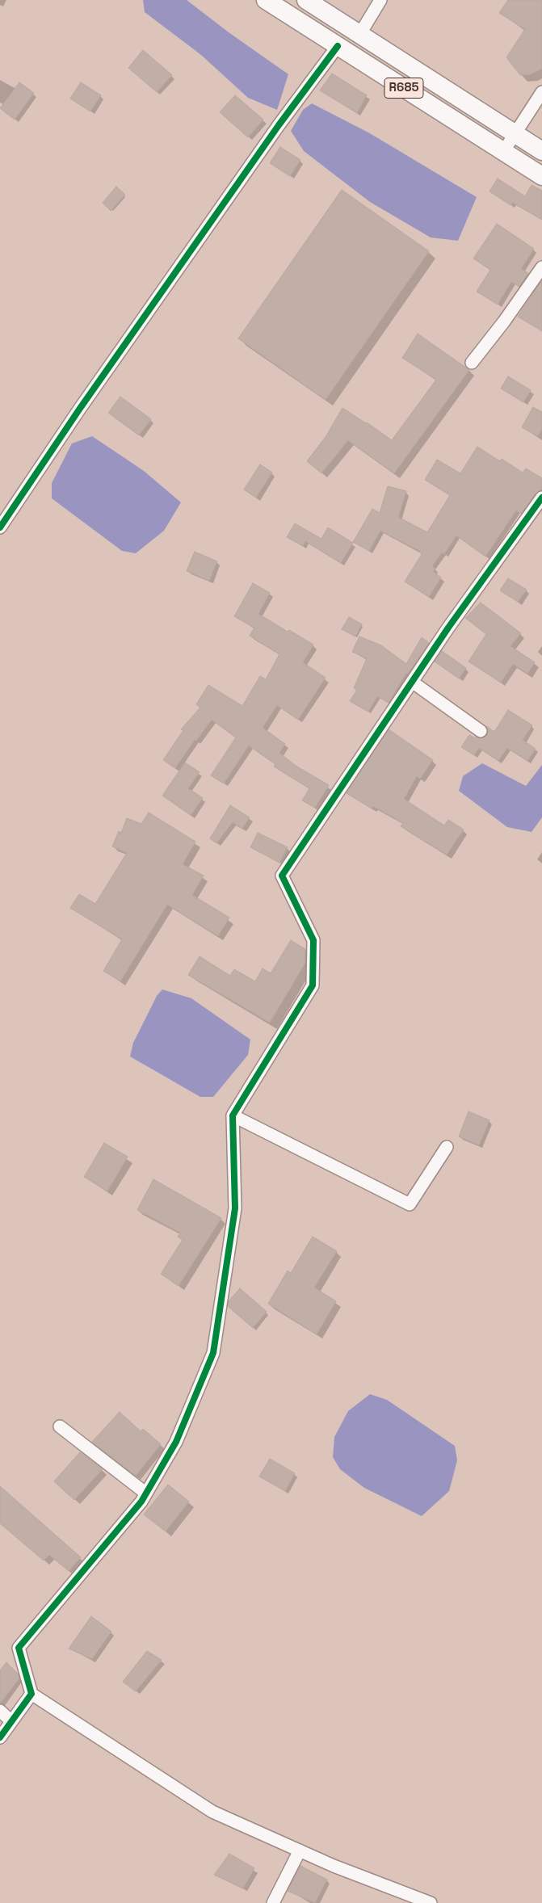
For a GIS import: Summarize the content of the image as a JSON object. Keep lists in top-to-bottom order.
{
  "streets": {
    "main road": ["R685"]
  }
}
